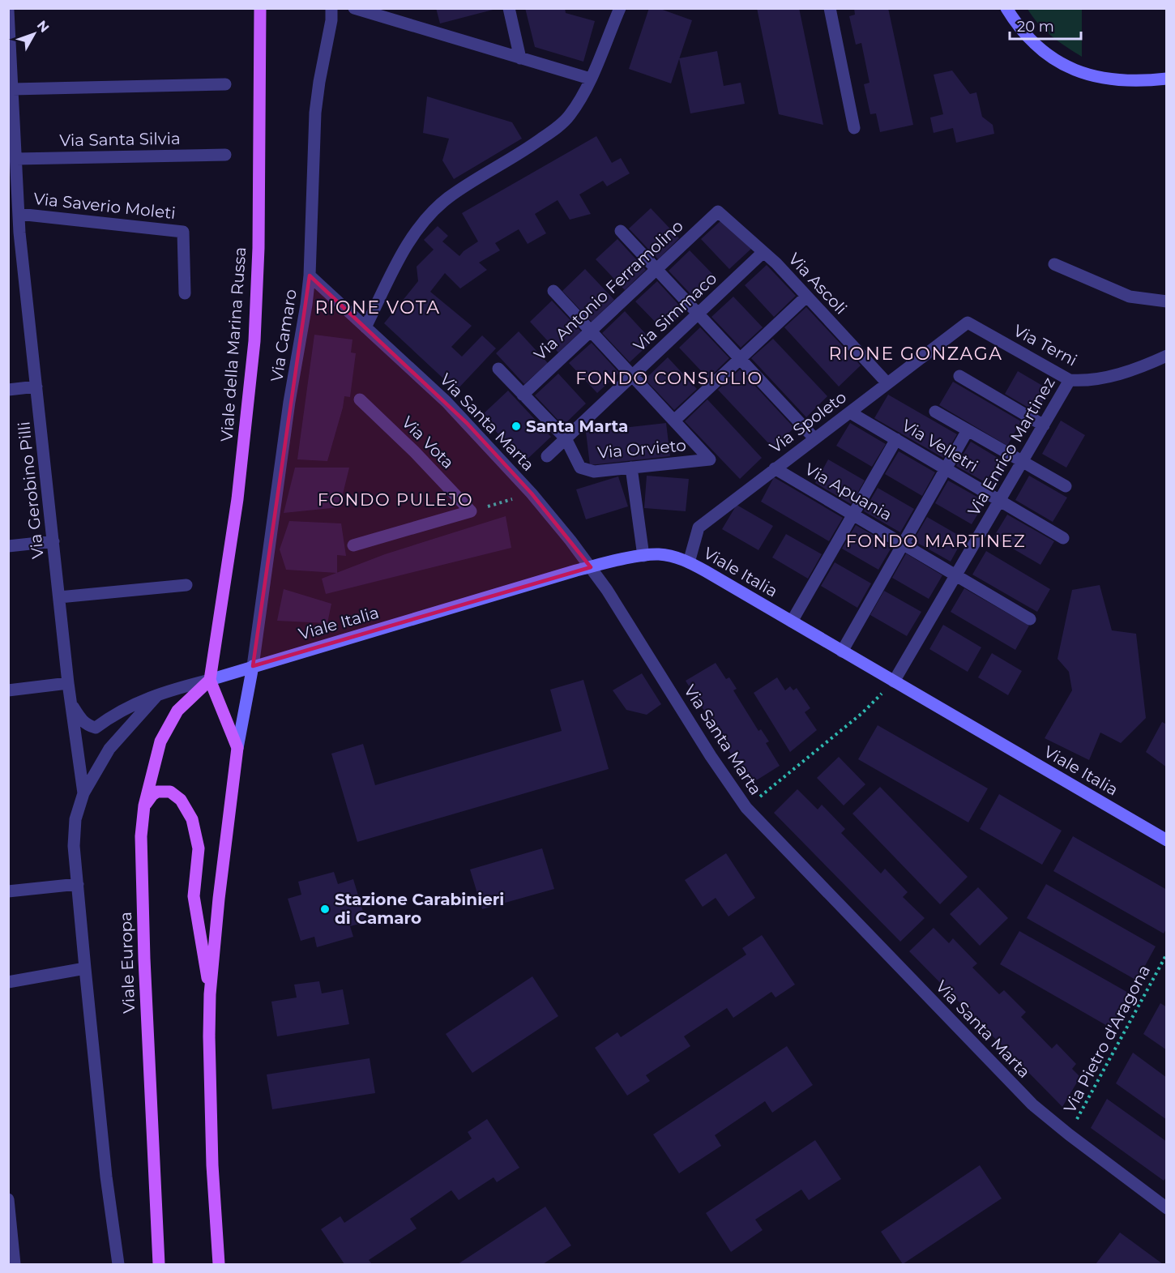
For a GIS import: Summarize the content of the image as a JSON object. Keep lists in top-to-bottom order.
{
  "streets": {
    "main road": ["Viale della Marina Russa", "Viale Italia", "Viale Europa"],
    "street": [
      "Via Santa Silvia",
      "Via Saverio Moleti",
      "Via Ascoli",
      "Via Antonio Ferramolino",
      "Via Simmaco",
      "Via Camaro",
      "Via Terni",
      "Via Santa Marta",
      "Via Spoleto",
      "Via Vota",
      "Via Velletri",
      "Via Enrico Martinez",
      "Via Orvieto",
      "Via Gerobino Pilli",
      "Via Apuania"
    ],
    "path": ["Via Pietro d'Aragona"]
  },
  "crossings": [
    ["Via Santa Silvia", "Via Gerobino Pilli"],
    ["Via Saverio Moleti", "Via Gerobino Pilli"],
    ["Via Ascoli", "Via Antonio Ferramolino"],
    ["Via Ascoli", "Via Simmaco"],
    ["Via Ascoli", "Via Spoleto"],
    ["Via Antonio Ferramolino", "Via Orvieto"],
    ["Via Simmaco", "Via Orvieto"],
    ["Via Camaro", "Via Santa Marta"],
    ["Via Camaro", "Viale Italia"],
    ["Viale della Marina Russa", "Viale Italia"],
    ["Viale della Marina Russa", "Viale Europa"],
    ["Via Terni", "Via Spoleto"],
    ["Via Terni", "Via Enrico Martinez"],
    ["Via Santa Marta", "Via Pietro d'Aragona"],
    ["Via Spoleto", "Via Velletri"],
    ["Via Spoleto", "Via Apuania"],
    ["Via Spoleto", "Viale Italia"],
    ["Via Velletri", "Via Enrico Martinez"],
    ["Via Enrico Martinez", "Via Apuania"],
    ["Via Enrico Martinez", "Viale Italia"],
    ["Viale Italia", "Viale Europa"]
  ],
  "districts": [
    "RIONE VOTA",
    "RIONE GONZAGA",
    "FONDO CONSIGLIO",
    "FONDO PULEJO",
    "FONDO MARTINEZ"
  ],
  "places": ["Santa Marta", "Stazione Carabinieri di Camaro"],
  "scale_bar": "20 m",
  "north": "top right"
}
